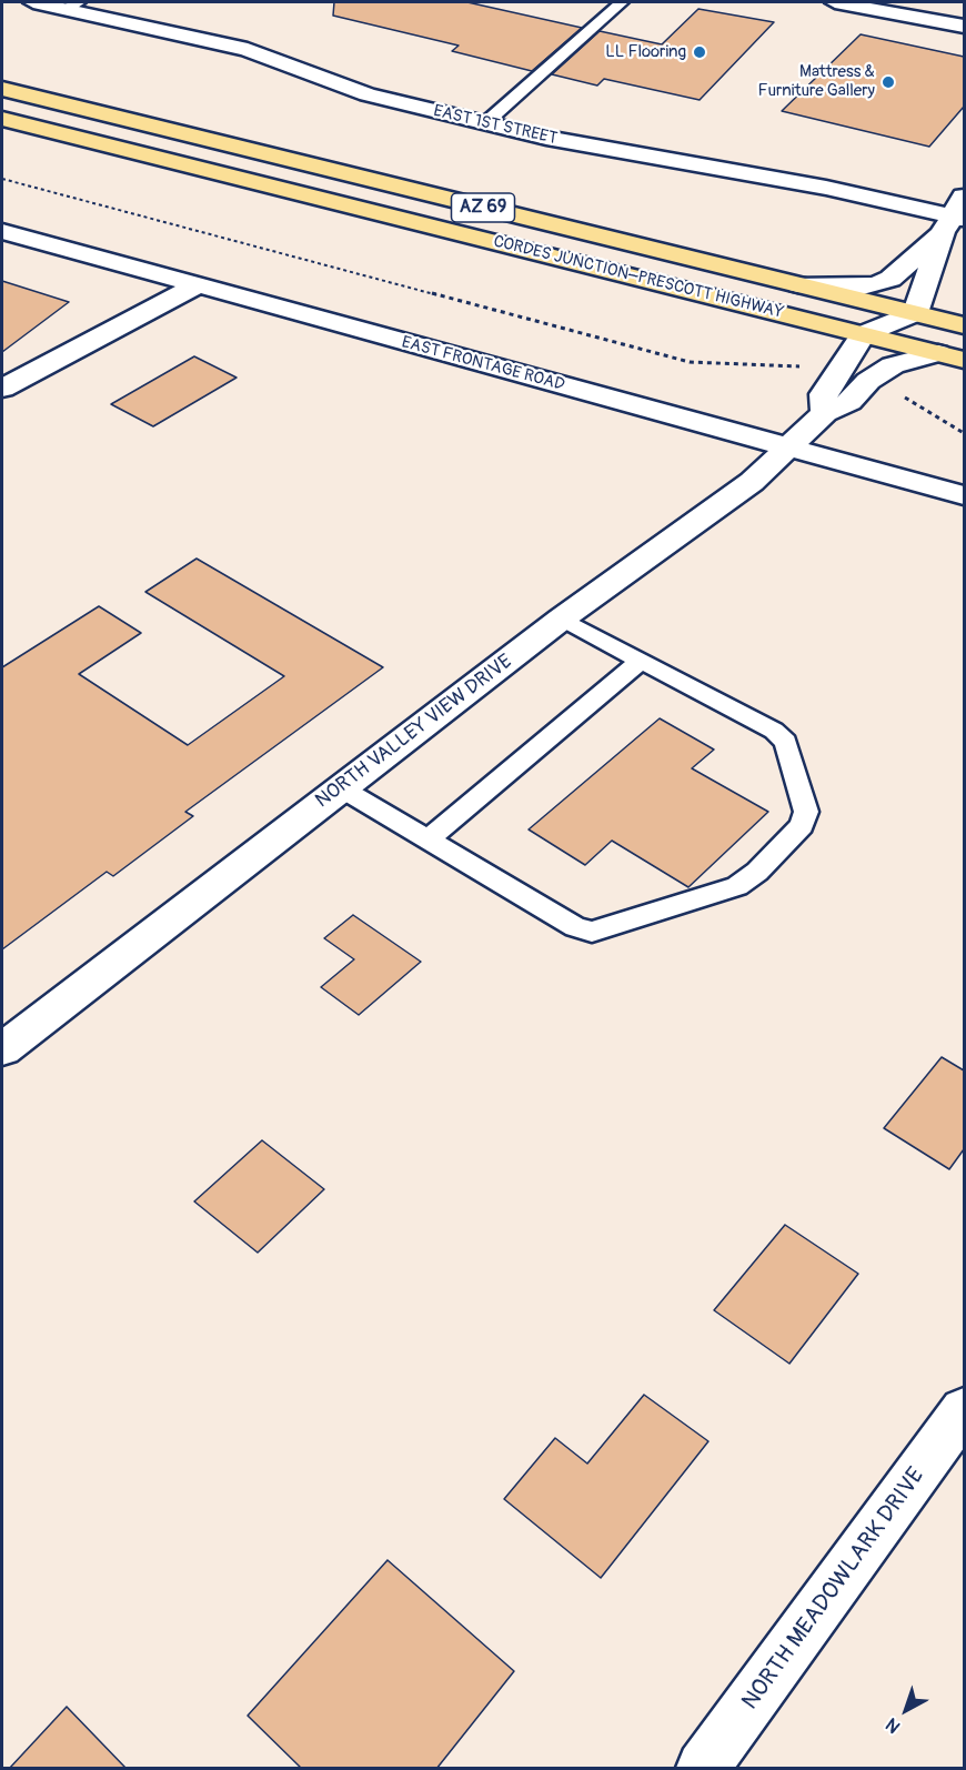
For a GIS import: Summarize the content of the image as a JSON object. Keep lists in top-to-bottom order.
{
  "streets": {
    "main road": ["AZ 69", "CORDES JUNCTION–PRESCOTT HIGHWAY"],
    "street": [
      "EAST 1ST STREET",
      "EAST FRONTAGE ROAD",
      "NORTH VALLEY VIEW DRIVE",
      "NORTH MEADOWLARK DRIVE"
    ]
  },
  "crossings": [
    ["CORDES JUNCTION–PRESCOTT HIGHWAY", "NORTH VALLEY VIEW DRIVE"],
    ["EAST FRONTAGE ROAD", "NORTH VALLEY VIEW DRIVE"]
  ],
  "places": ["LL Flooring", "Mattress & Furniture Gallery"],
  "north": "bottom left"
}
